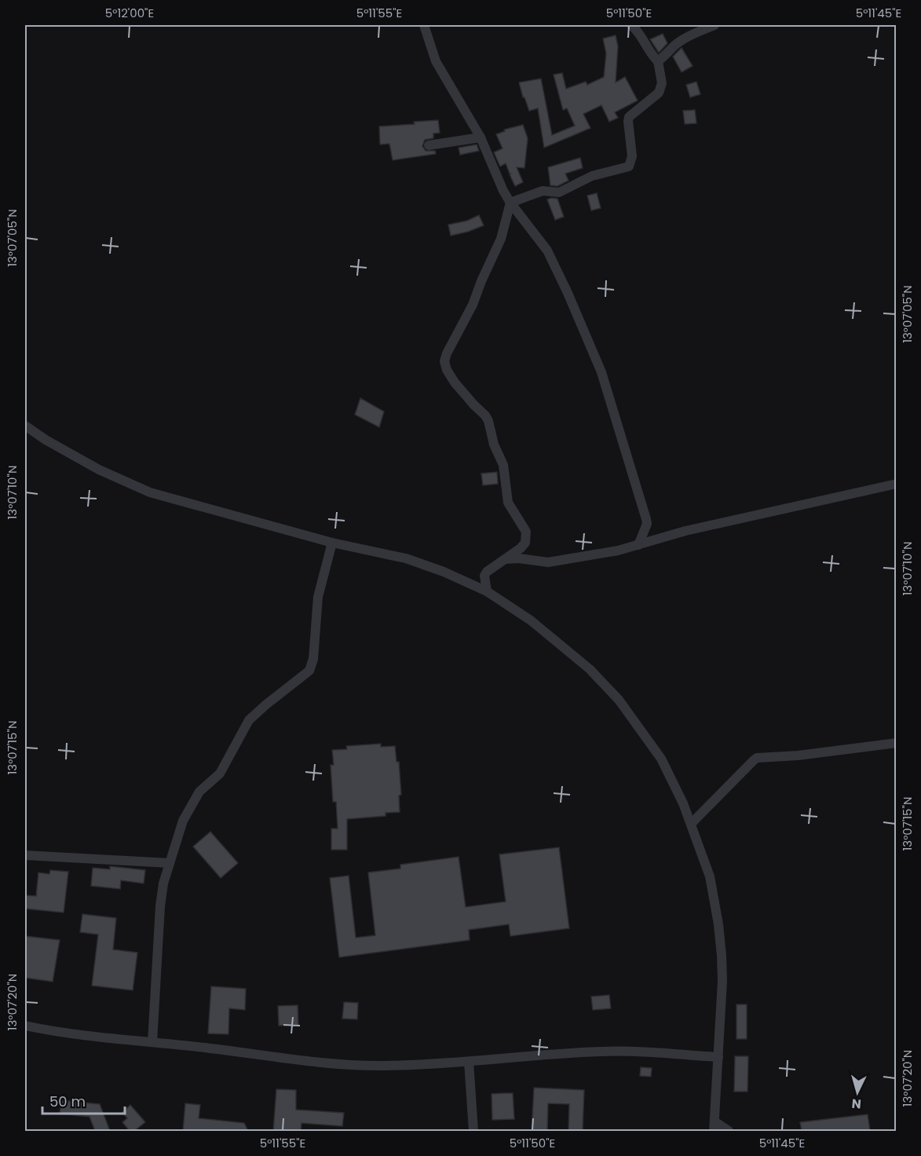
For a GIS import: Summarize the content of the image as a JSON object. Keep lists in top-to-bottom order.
{
  "scale_bar": "50 m",
  "north": "bottom",
  "coordinates": [
    "5°12'00\"E",
    "5°11'55\"E",
    "5°11'50\"E",
    "5°11'45\"E",
    "13°07'05\"N",
    "13°07'10\"N",
    "13°07'15\"N",
    "13°07'20\"N"
  ]
}
